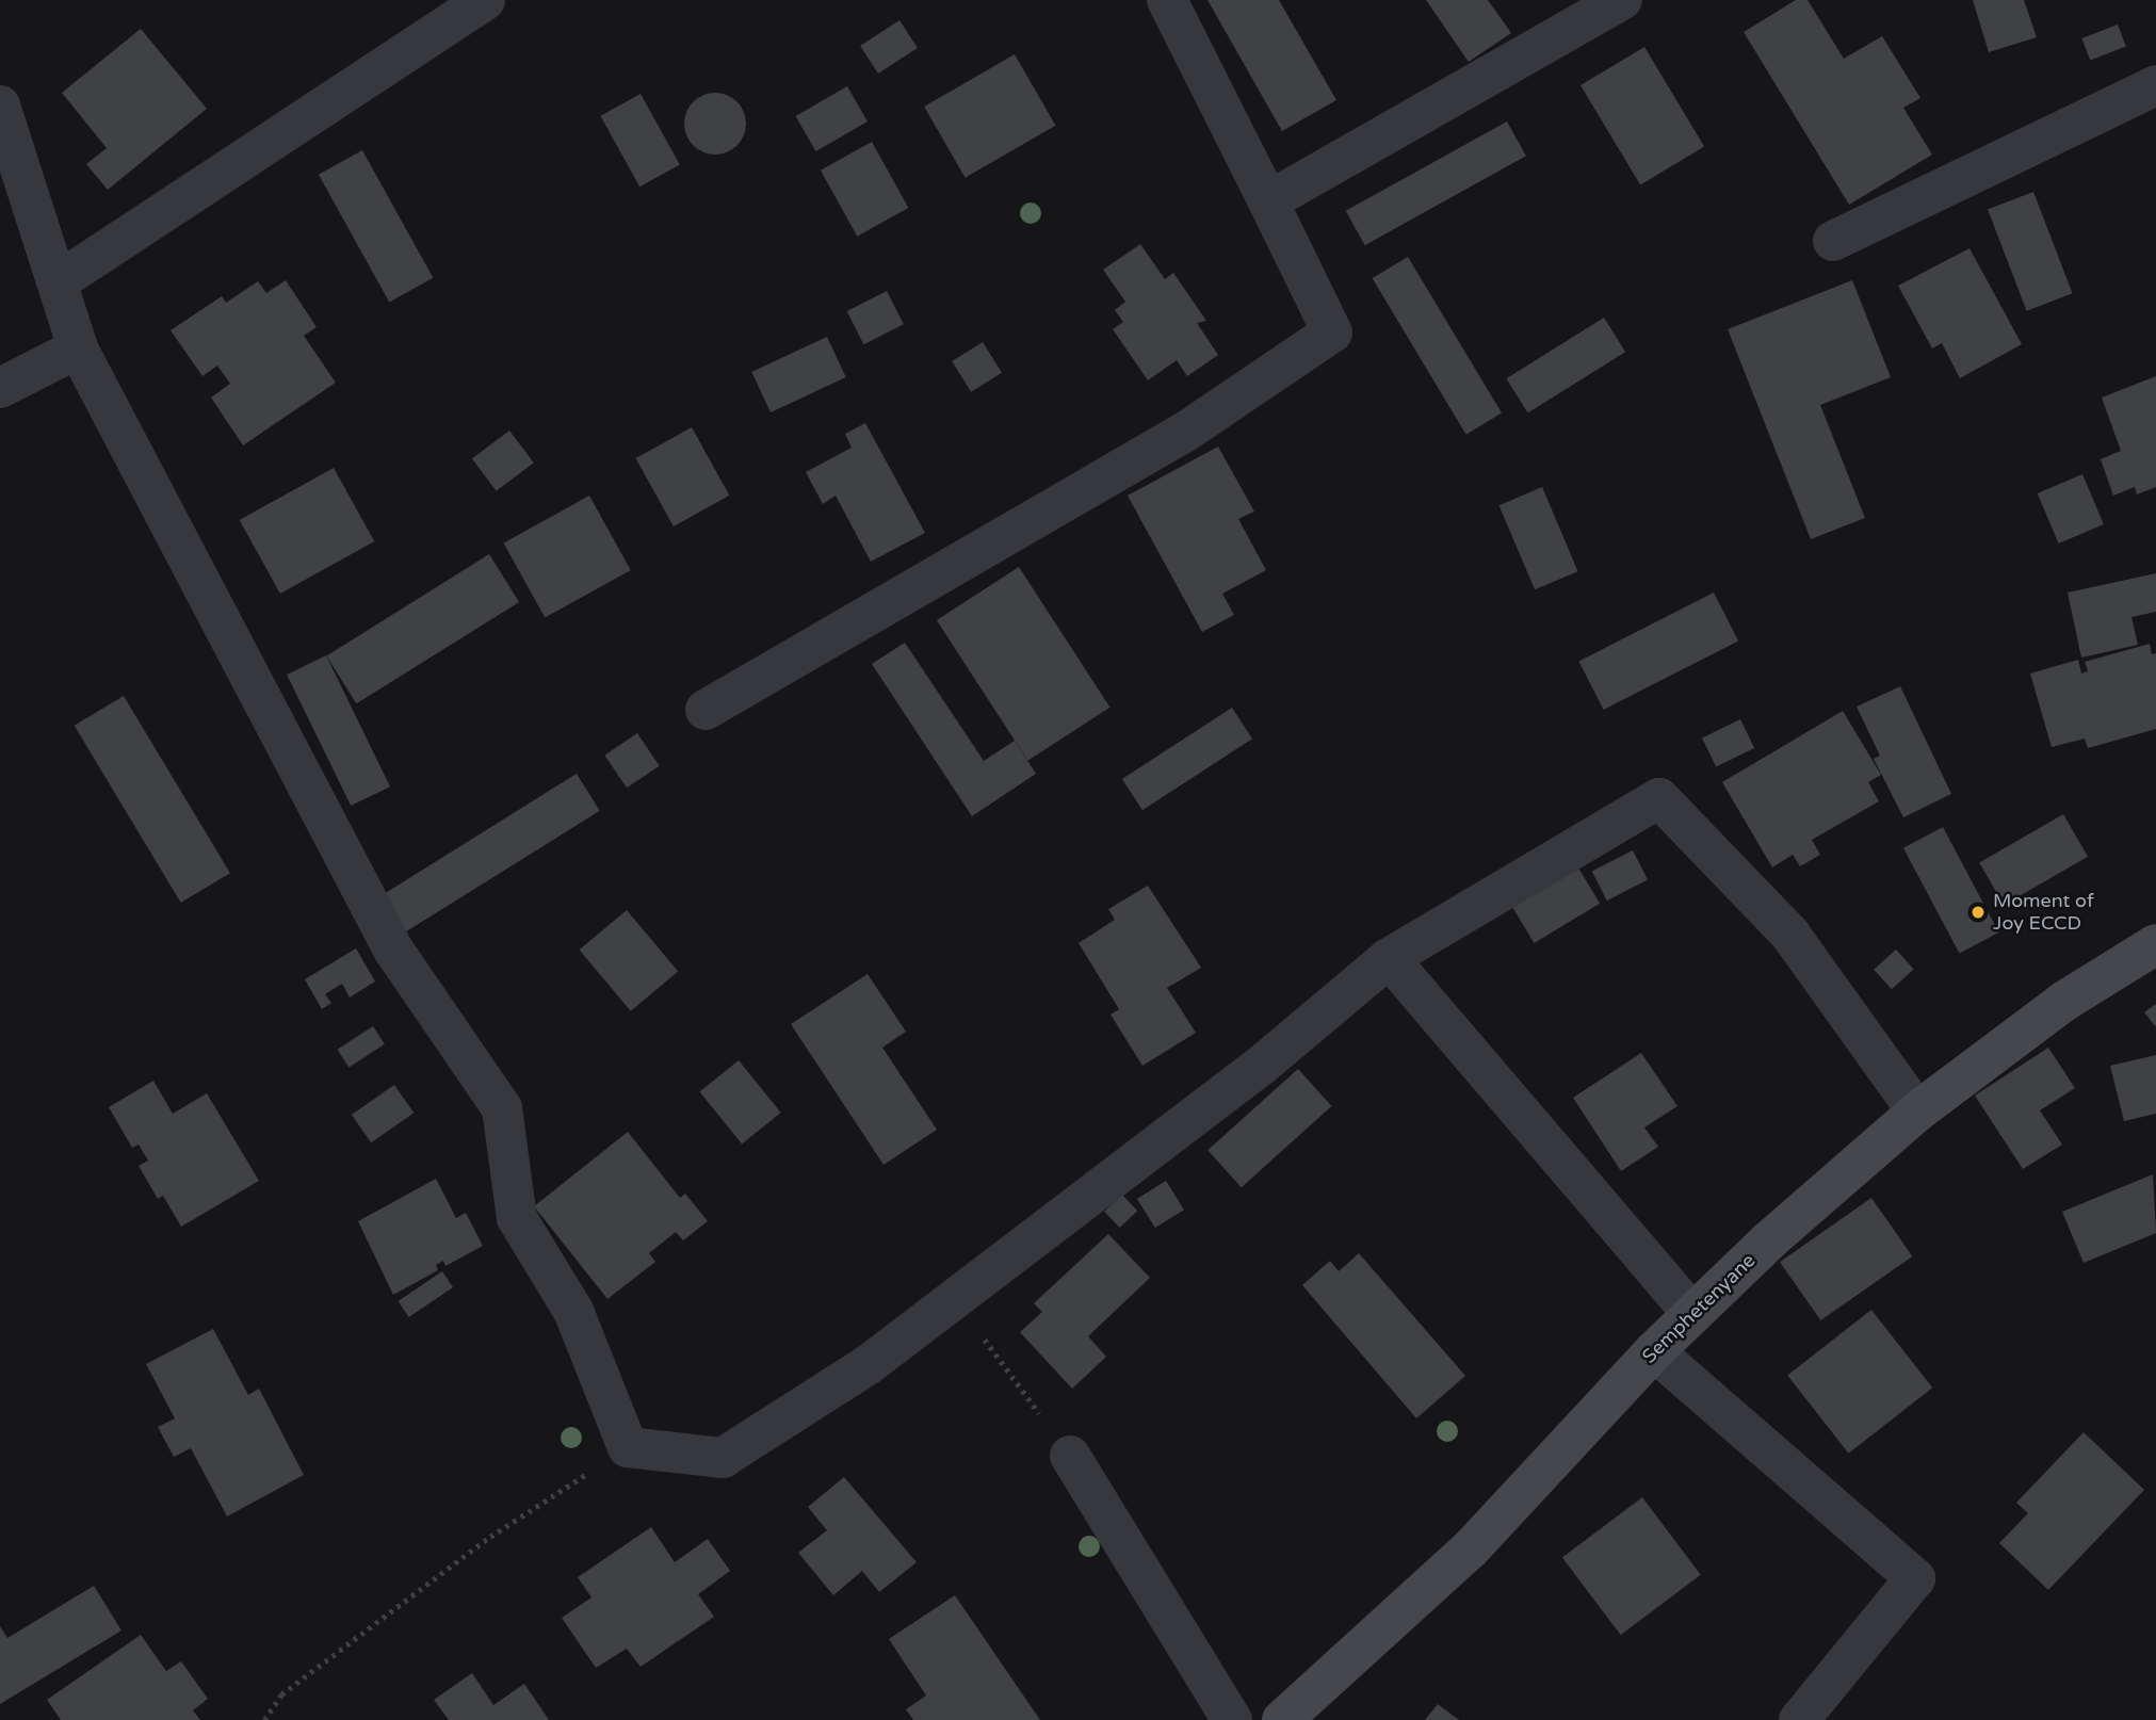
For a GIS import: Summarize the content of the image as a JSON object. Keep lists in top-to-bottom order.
{
  "streets": {
    "main road": ["Semphetenyane"]
  },
  "places": ["Moment of Joy ECCD"]
}
